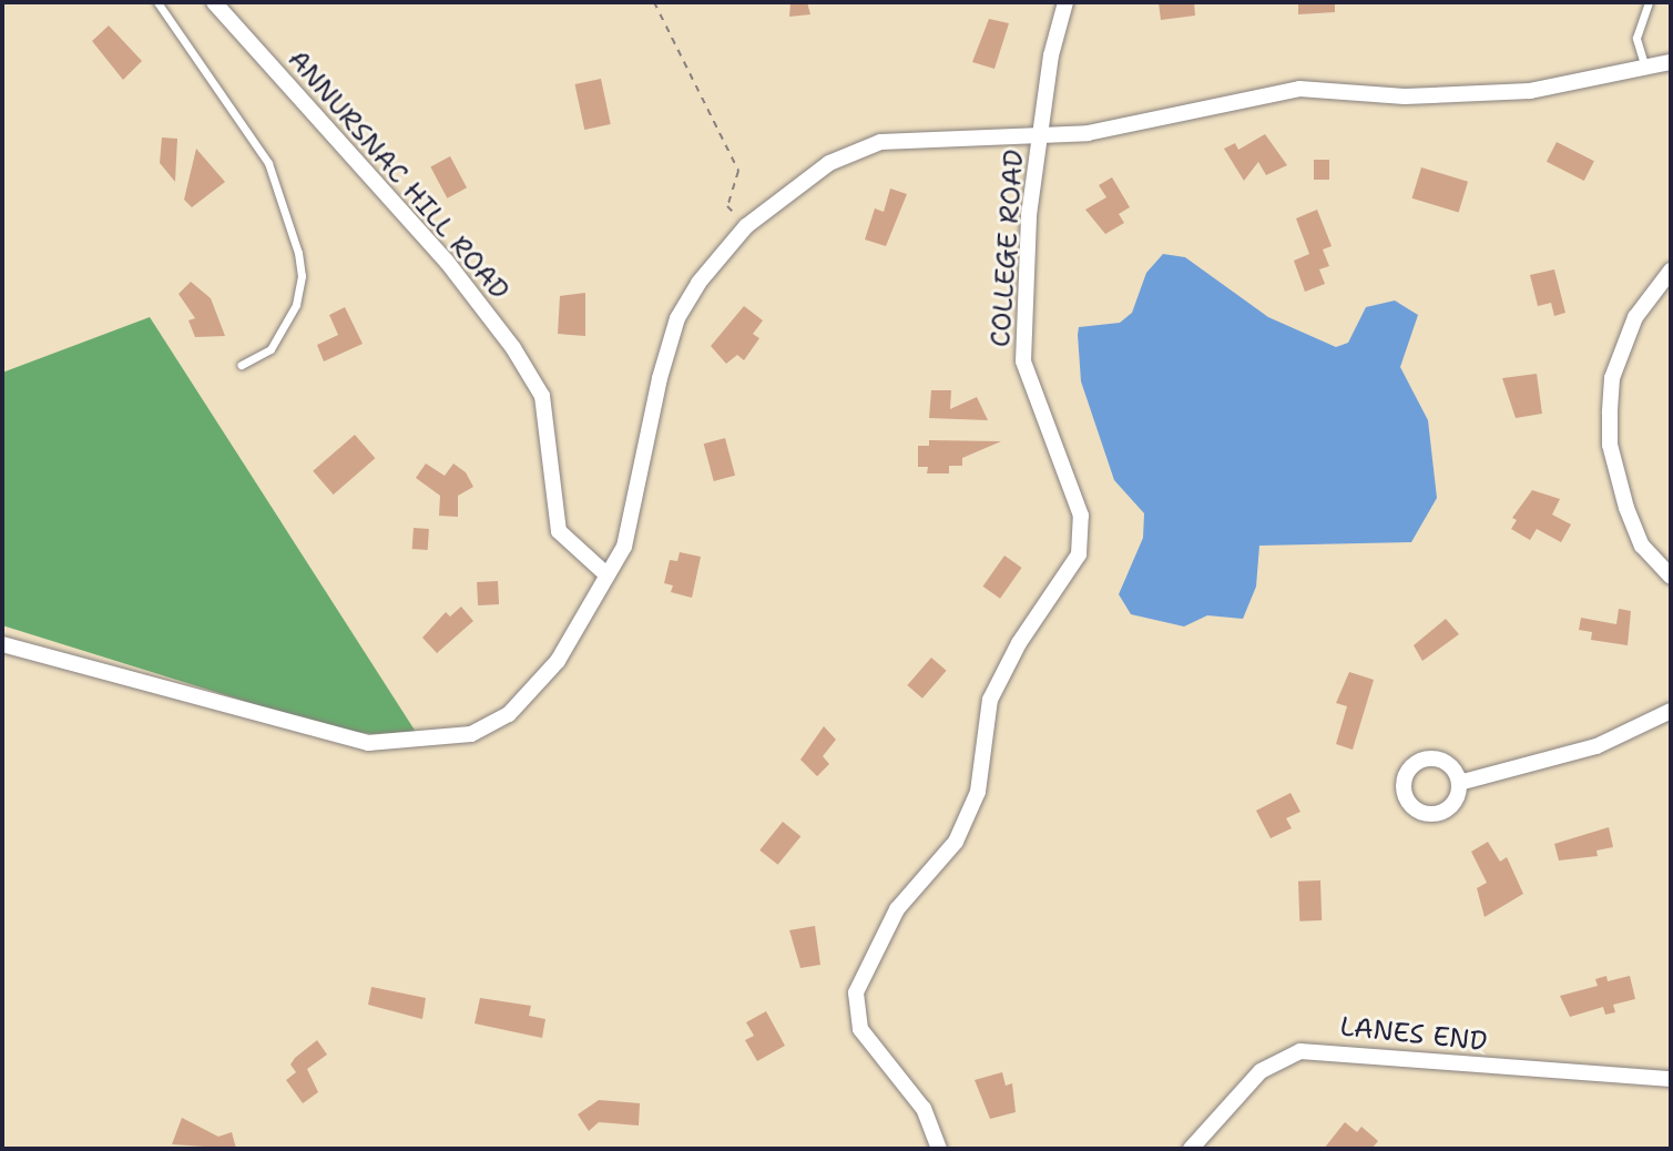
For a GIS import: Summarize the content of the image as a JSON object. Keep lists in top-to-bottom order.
{
  "streets": {
    "street": ["ANNURSNAC HILL ROAD", "COLLEGE ROAD", "LANES END"]
  }
}
